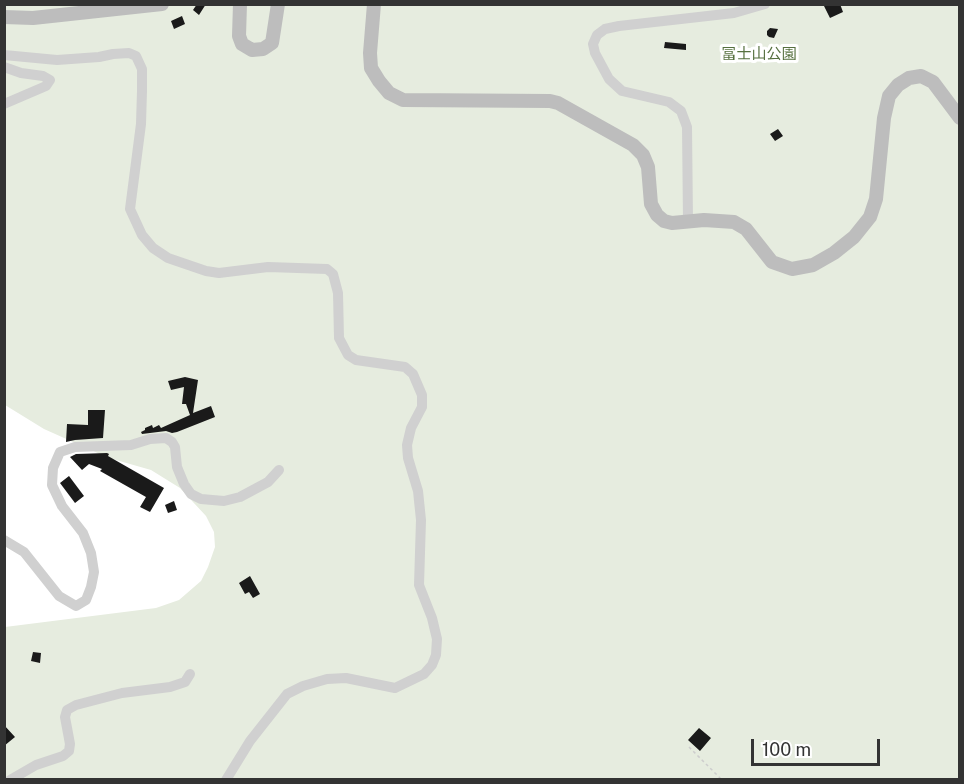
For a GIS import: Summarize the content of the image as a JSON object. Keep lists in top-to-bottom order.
{
  "parks": ["冨士山公園"],
  "scale_bar": "100 m"
}
